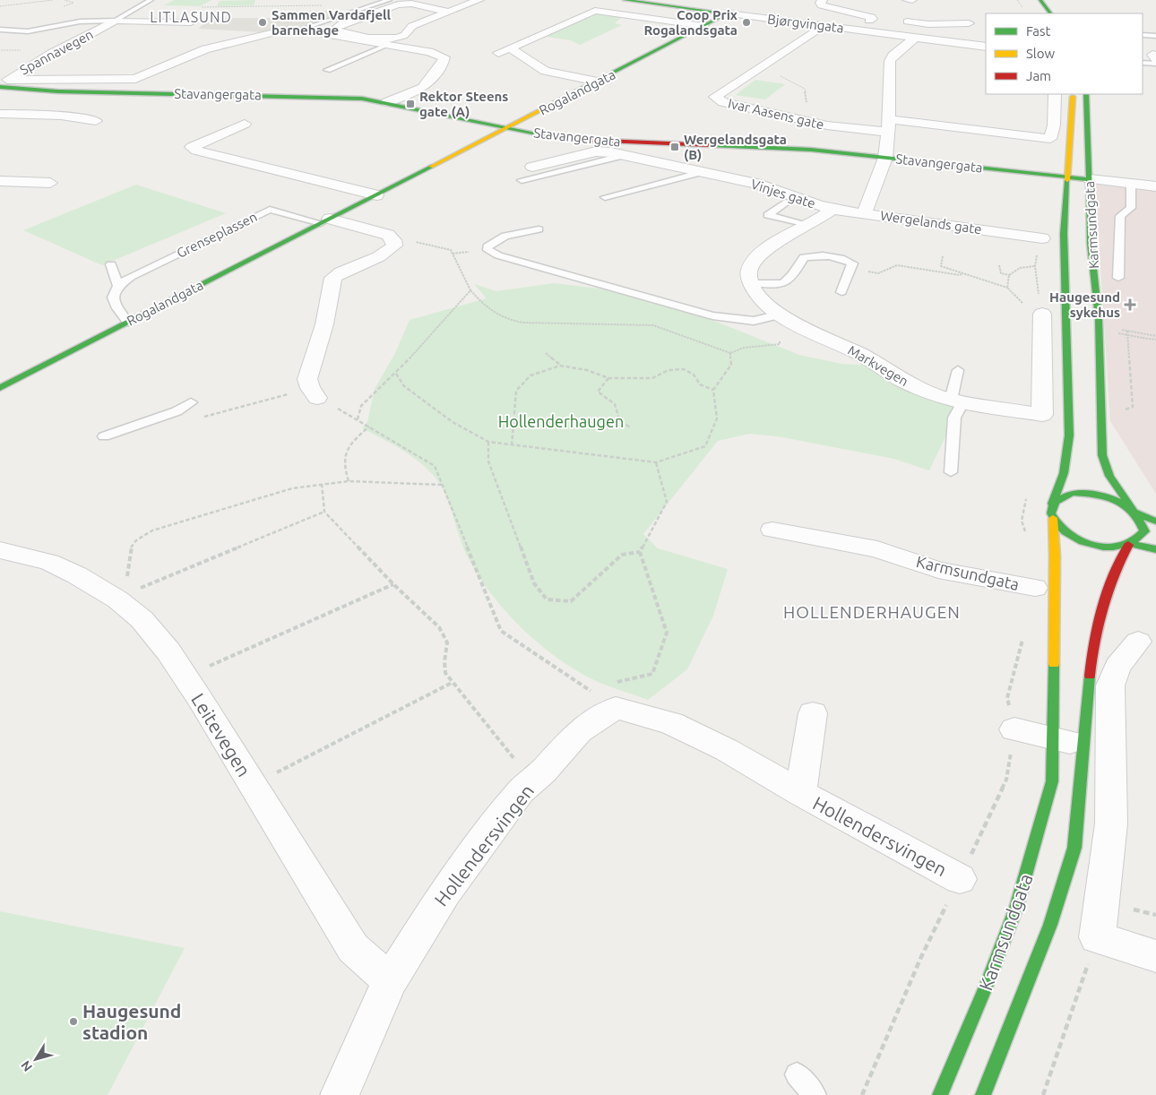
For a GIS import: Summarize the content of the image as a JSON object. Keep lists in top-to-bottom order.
{
  "streets": {
    "main road": [
      "Bjørgvingata",
      "Rogalandgata",
      "Stavangergata",
      "Karmsundgata"
    ],
    "street": [
      "Spannavegen",
      "Ivar Aasens gate",
      "Vinjes gate",
      "Wergelands gate",
      "Markvegen",
      "Leitevegen",
      "Hollendersvingen"
    ],
    "lane": ["Grenseplassen"]
  },
  "crossings": [
    ["Bjørgvingata", "Rogalandgata"],
    ["Bjørgvingata", "Ivar Aasens gate"],
    ["Bjørgvingata", "Wergelands gate"],
    ["Spannavegen", "Stavangergata"],
    ["Rogalandgata", "Stavangergata"],
    ["Rogalandgata", "Grenseplassen"],
    ["Stavangergata", "Wergelands gate"],
    ["Stavangergata", "Karmsundgata"],
    ["Ivar Aasens gate", "Wergelands gate"],
    ["Vinjes gate", "Wergelands gate"],
    ["Leitevegen", "Hollendersvingen"]
  ],
  "districts": ["LITLASUND", "HOLLENDERHAUGEN"],
  "parks": ["Hollenderhaugen"],
  "places": {
    "other": ["Sammen Vardafjell barnehage", "Coop Prix Rogalandsgata", "Haugesund stadion"],
    "transit": ["Rektor Steens gate (A)", "Wergelandsgata (B)"],
    "health": ["Haugesund sykehus"]
  },
  "legend": ["Fast", "Slow", "Jam"],
  "north": "bottom left"
}
